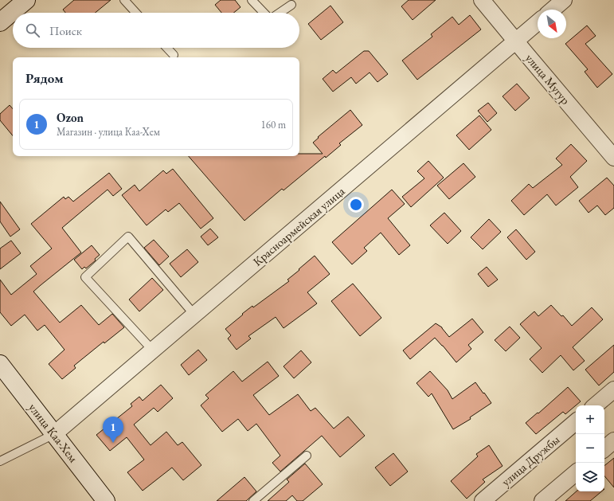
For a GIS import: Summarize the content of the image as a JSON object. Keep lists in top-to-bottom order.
{
  "streets": {
    "street": [
      "улица Мугур",
      "Красноармейская улица",
      "улица Каа-Хем",
      "улица Дружбы"
    ]
  },
  "crossings": [
    ["улица Мугур", "Красноармейская улица"],
    ["Красноармейская улица", "улица Каа-Хем"]
  ],
  "north": "bottom right",
  "page": {
    "search": "Поиск",
    "heading": "Рядом",
    "list": [
      {
        "mark": "1",
        "name": "Ozon",
        "note": "Магазин · улица Каа-Хем",
        "value": "160 m"
      }
    ],
    "map_buttons": ["+", "−"],
    "pins": "1"
  }
}
